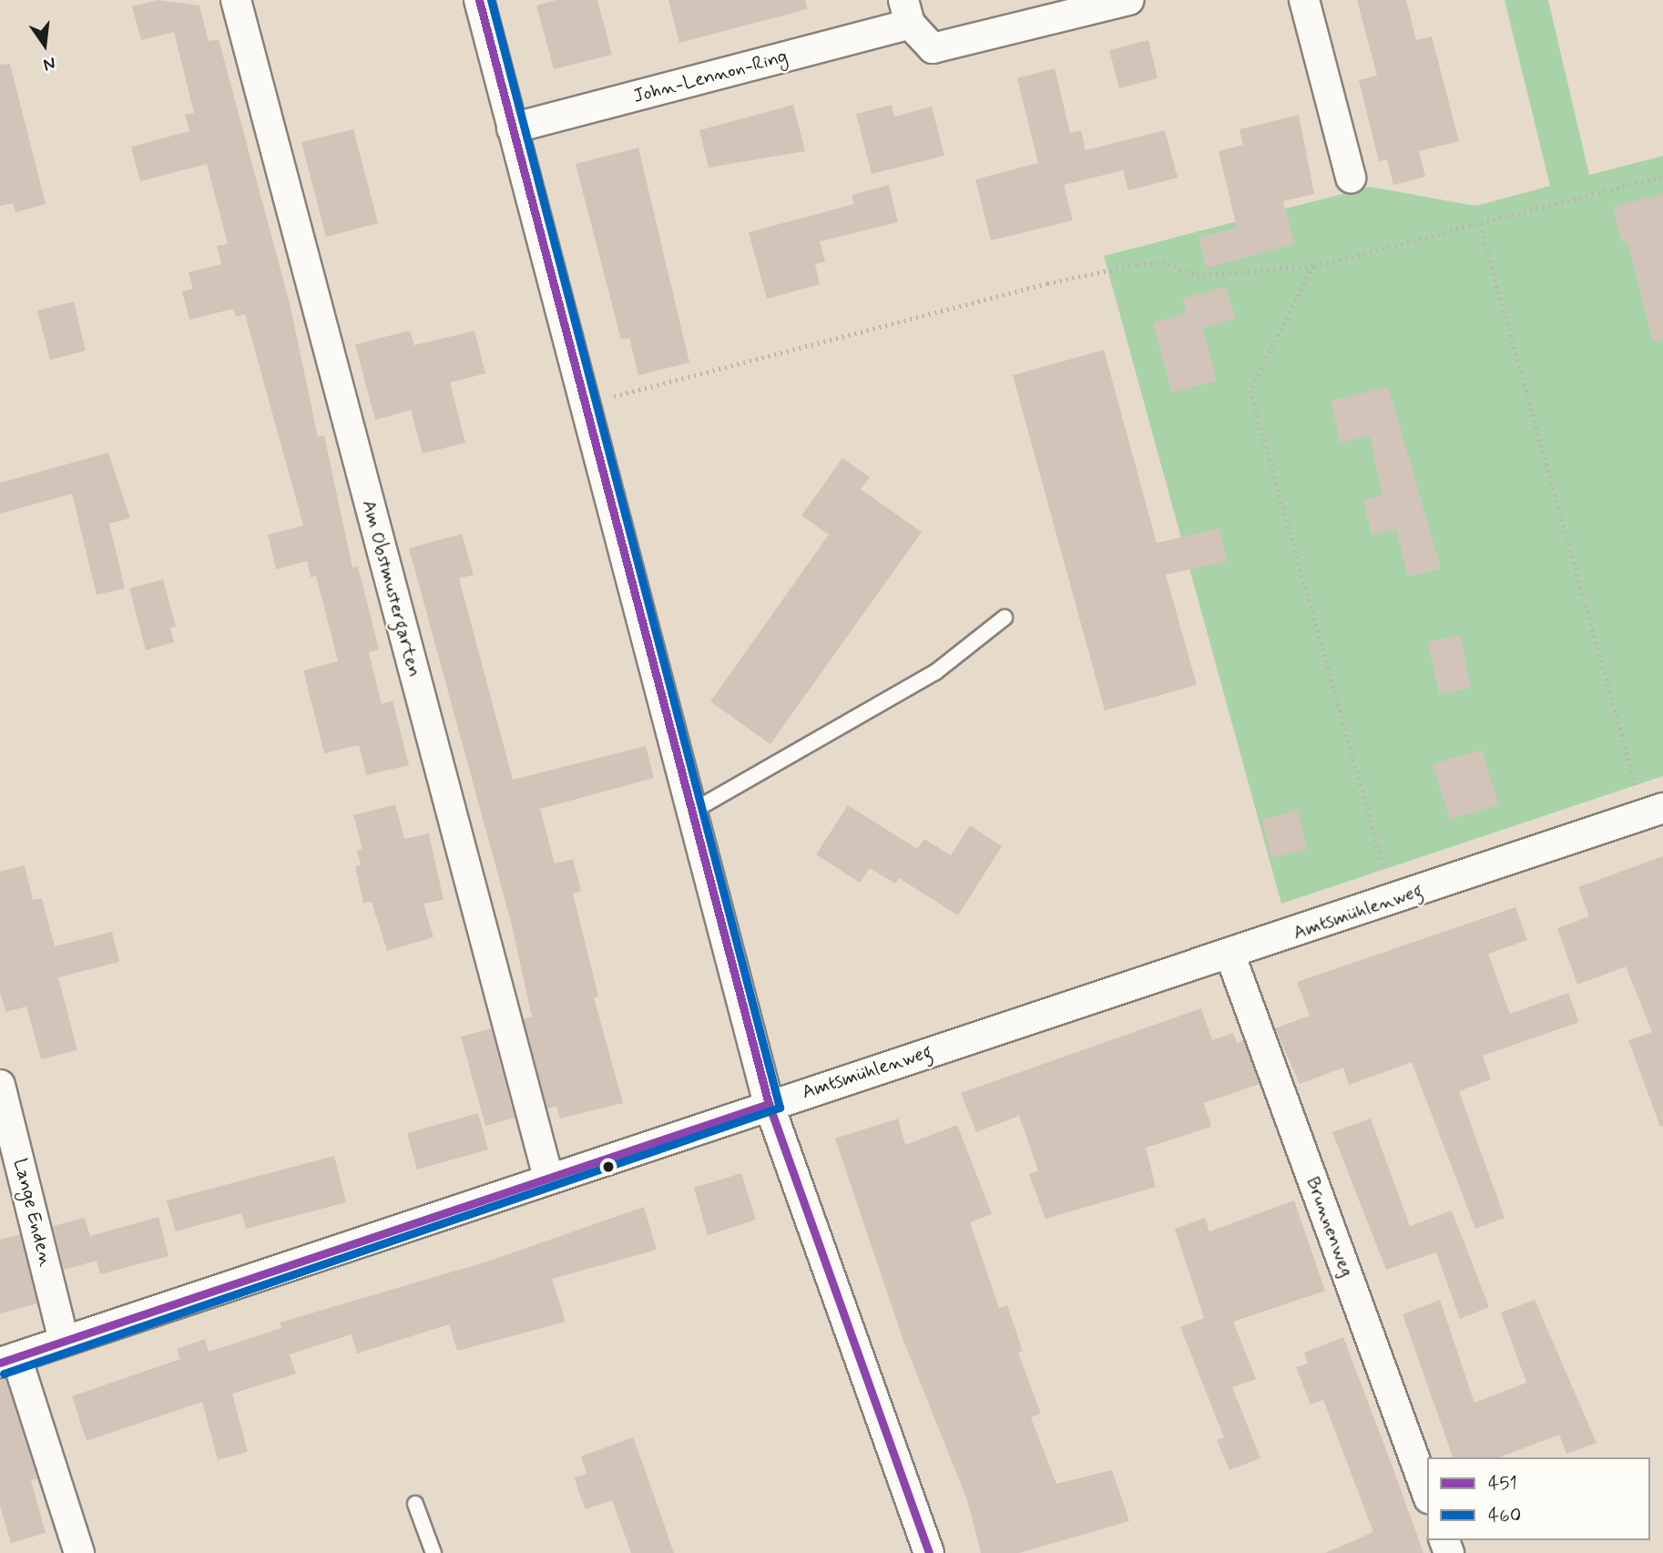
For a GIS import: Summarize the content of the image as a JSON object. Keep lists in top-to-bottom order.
{
  "streets": {
    "street": [
      "John-Lennon-Ring",
      "Am Obstmustergarten",
      "Amtsmühlenweg",
      "Lange Enden",
      "Brunnenweg"
    ]
  },
  "crossings": [
    ["Am Obstmustergarten", "Amtsmühlenweg"],
    ["Amtsmühlenweg", "Lange Enden"],
    ["Amtsmühlenweg", "Brunnenweg"]
  ],
  "lines": ["transit line 451", "transit line 460"],
  "legend": ["451", "460"],
  "north": "bottom"
}
